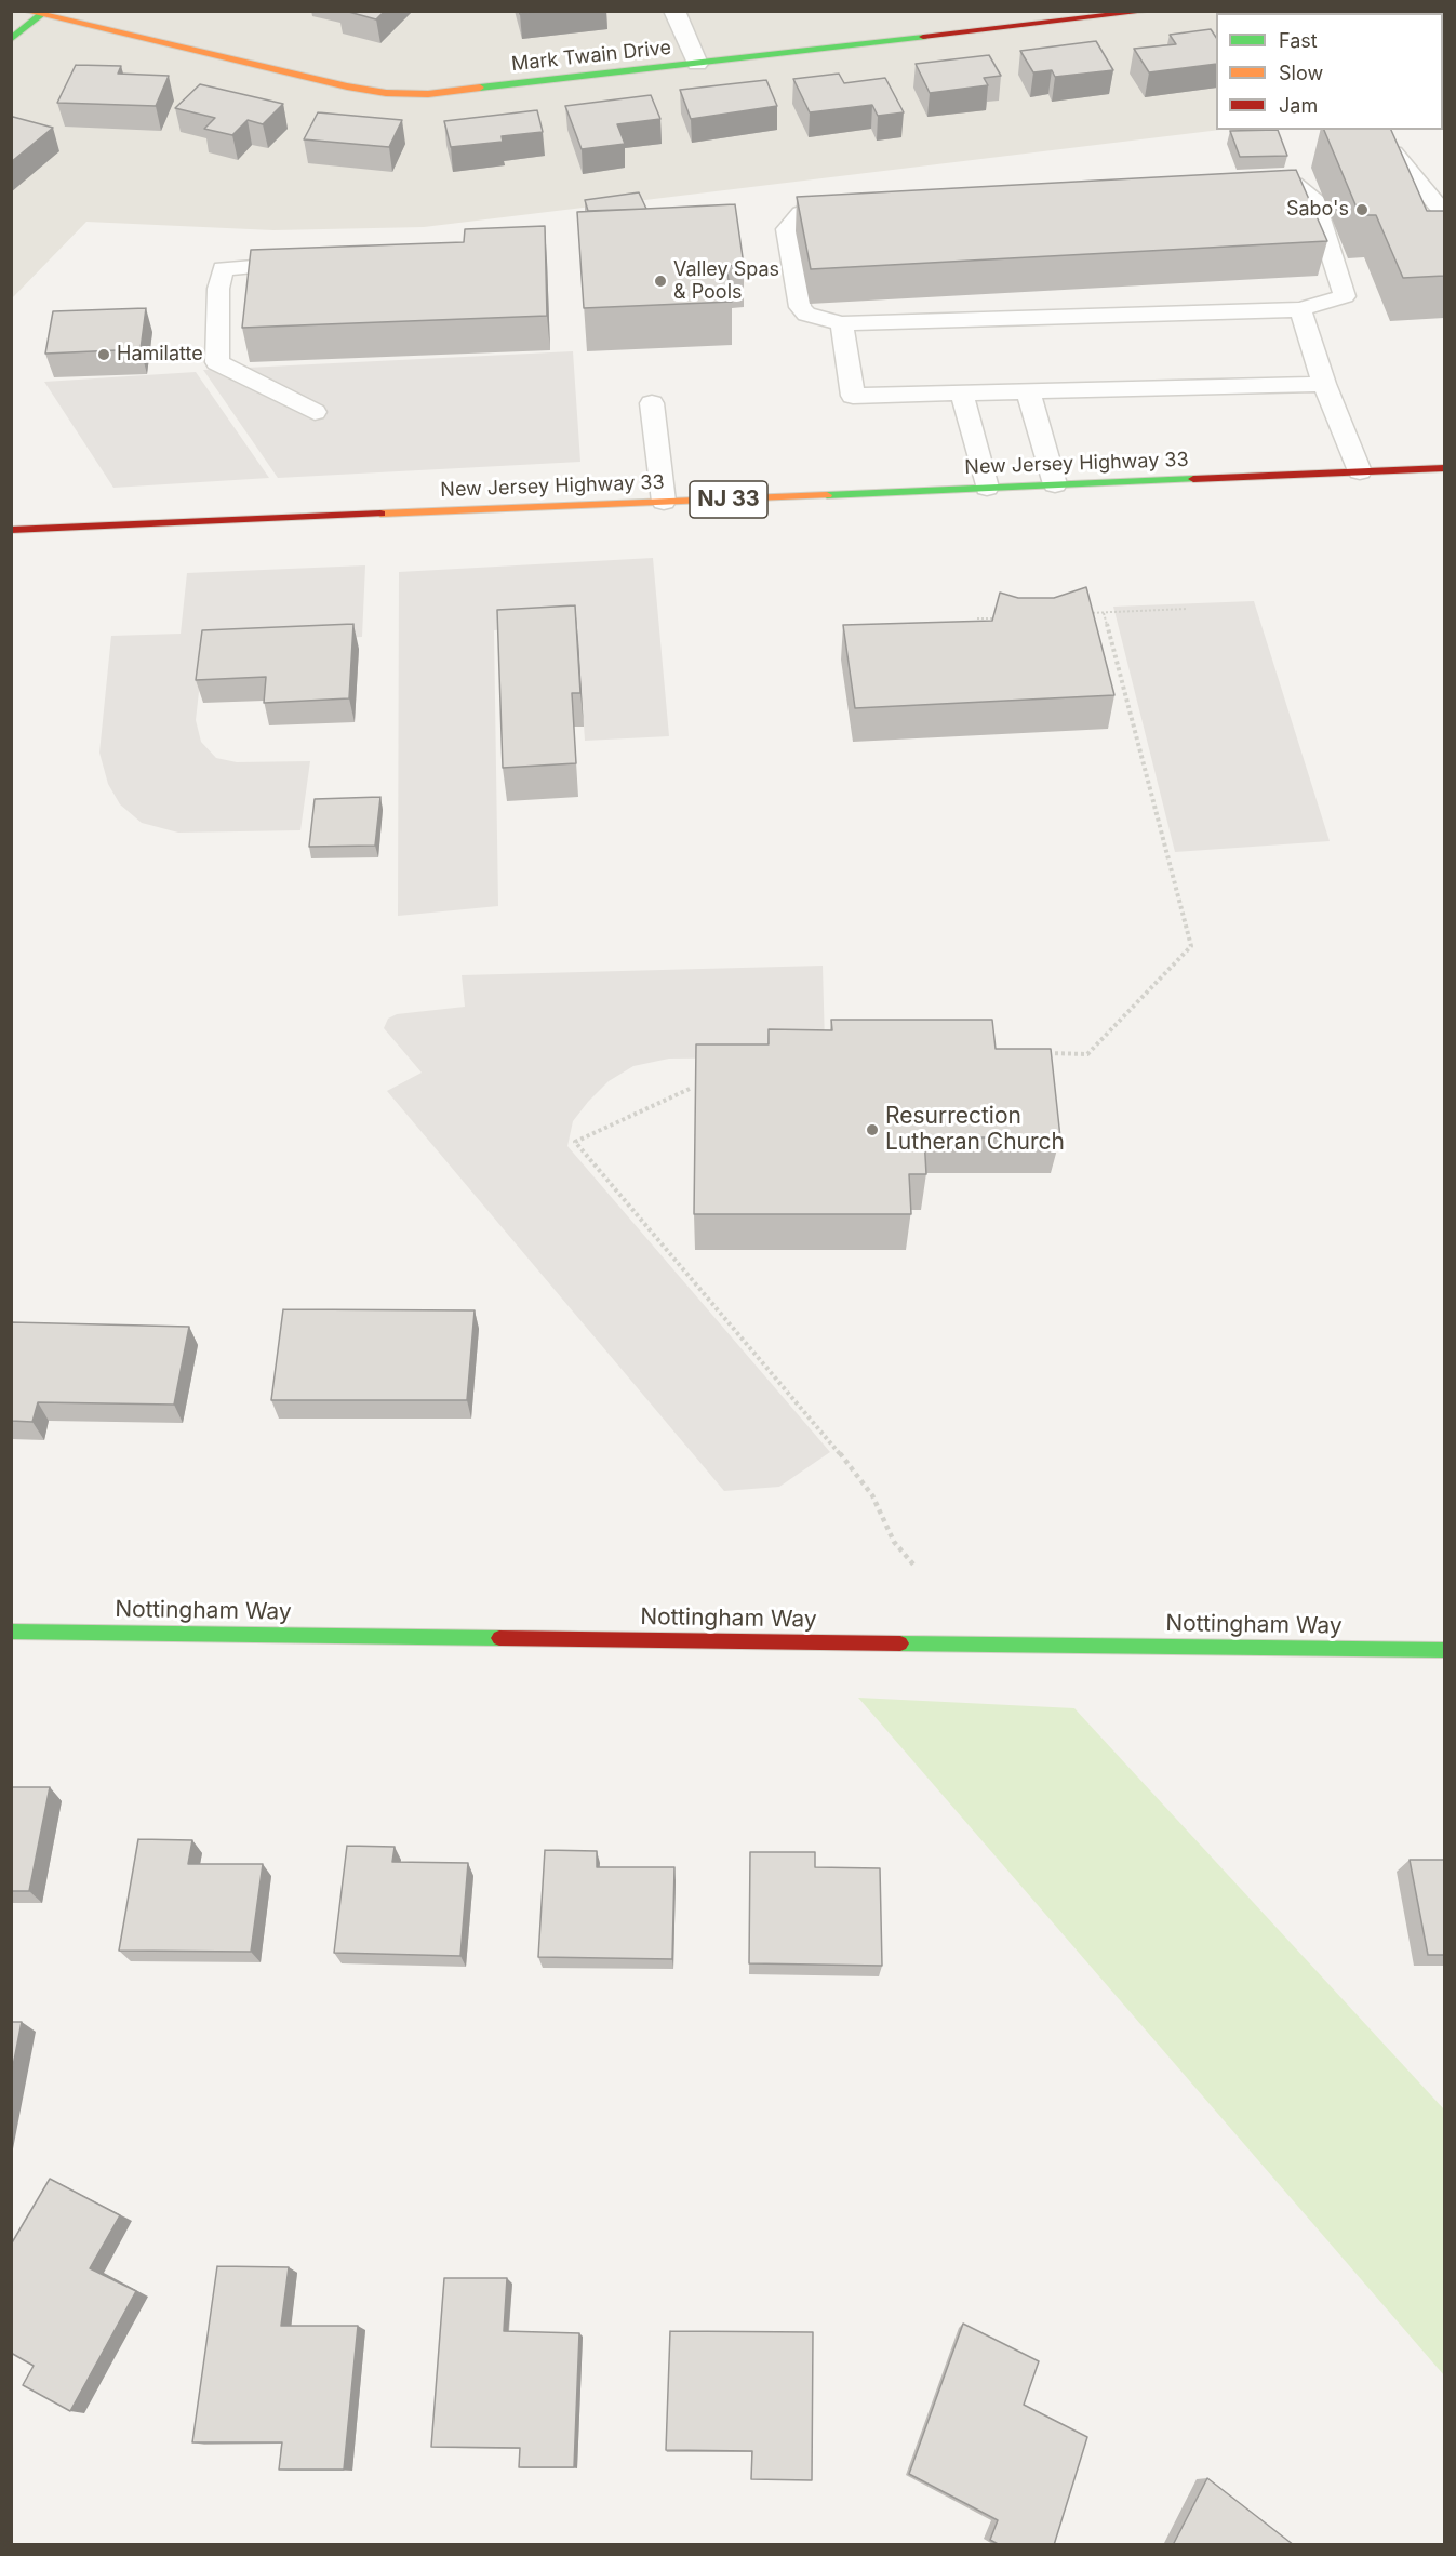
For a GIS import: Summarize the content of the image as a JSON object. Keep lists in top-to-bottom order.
{
  "streets": {
    "street": [
      "Mark Twain Drive",
      "New Jersey Highway 33",
      "NJ 33",
      "Nottingham Way"
    ]
  },
  "places": [
    "Sabo's",
    "Valley Spas & Pools",
    "Hamilatte",
    "Resurrection Lutheran Church"
  ],
  "legend": ["Fast", "Slow", "Jam"]
}
